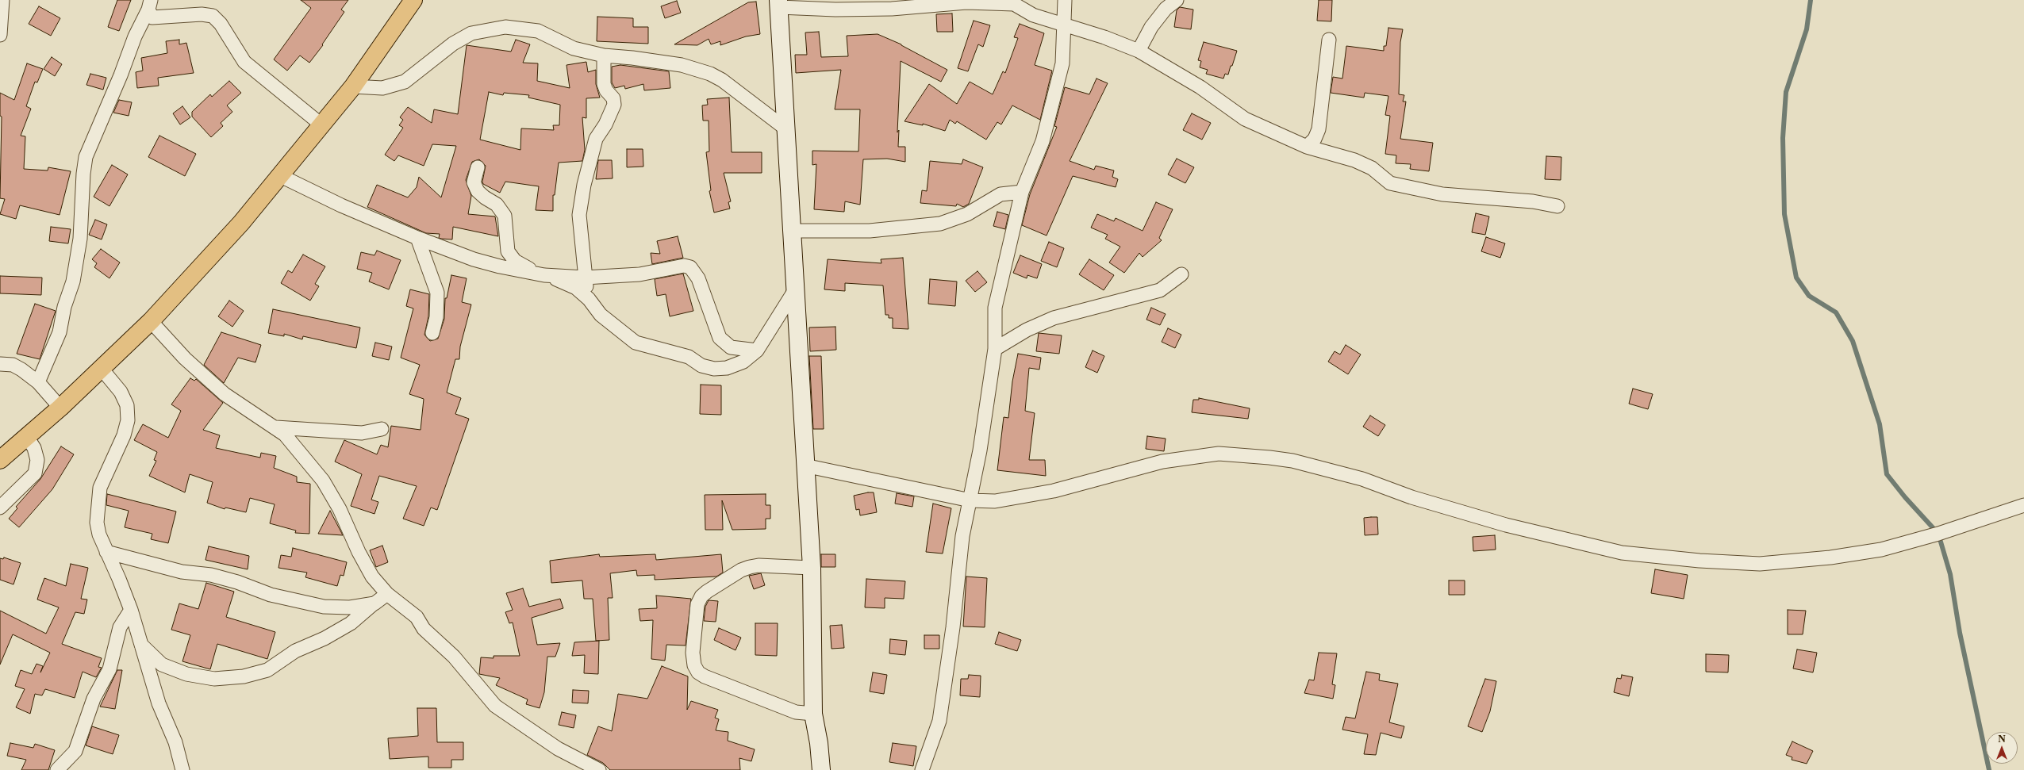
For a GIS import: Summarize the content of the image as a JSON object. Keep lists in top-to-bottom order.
{
  "north": "top"
}
